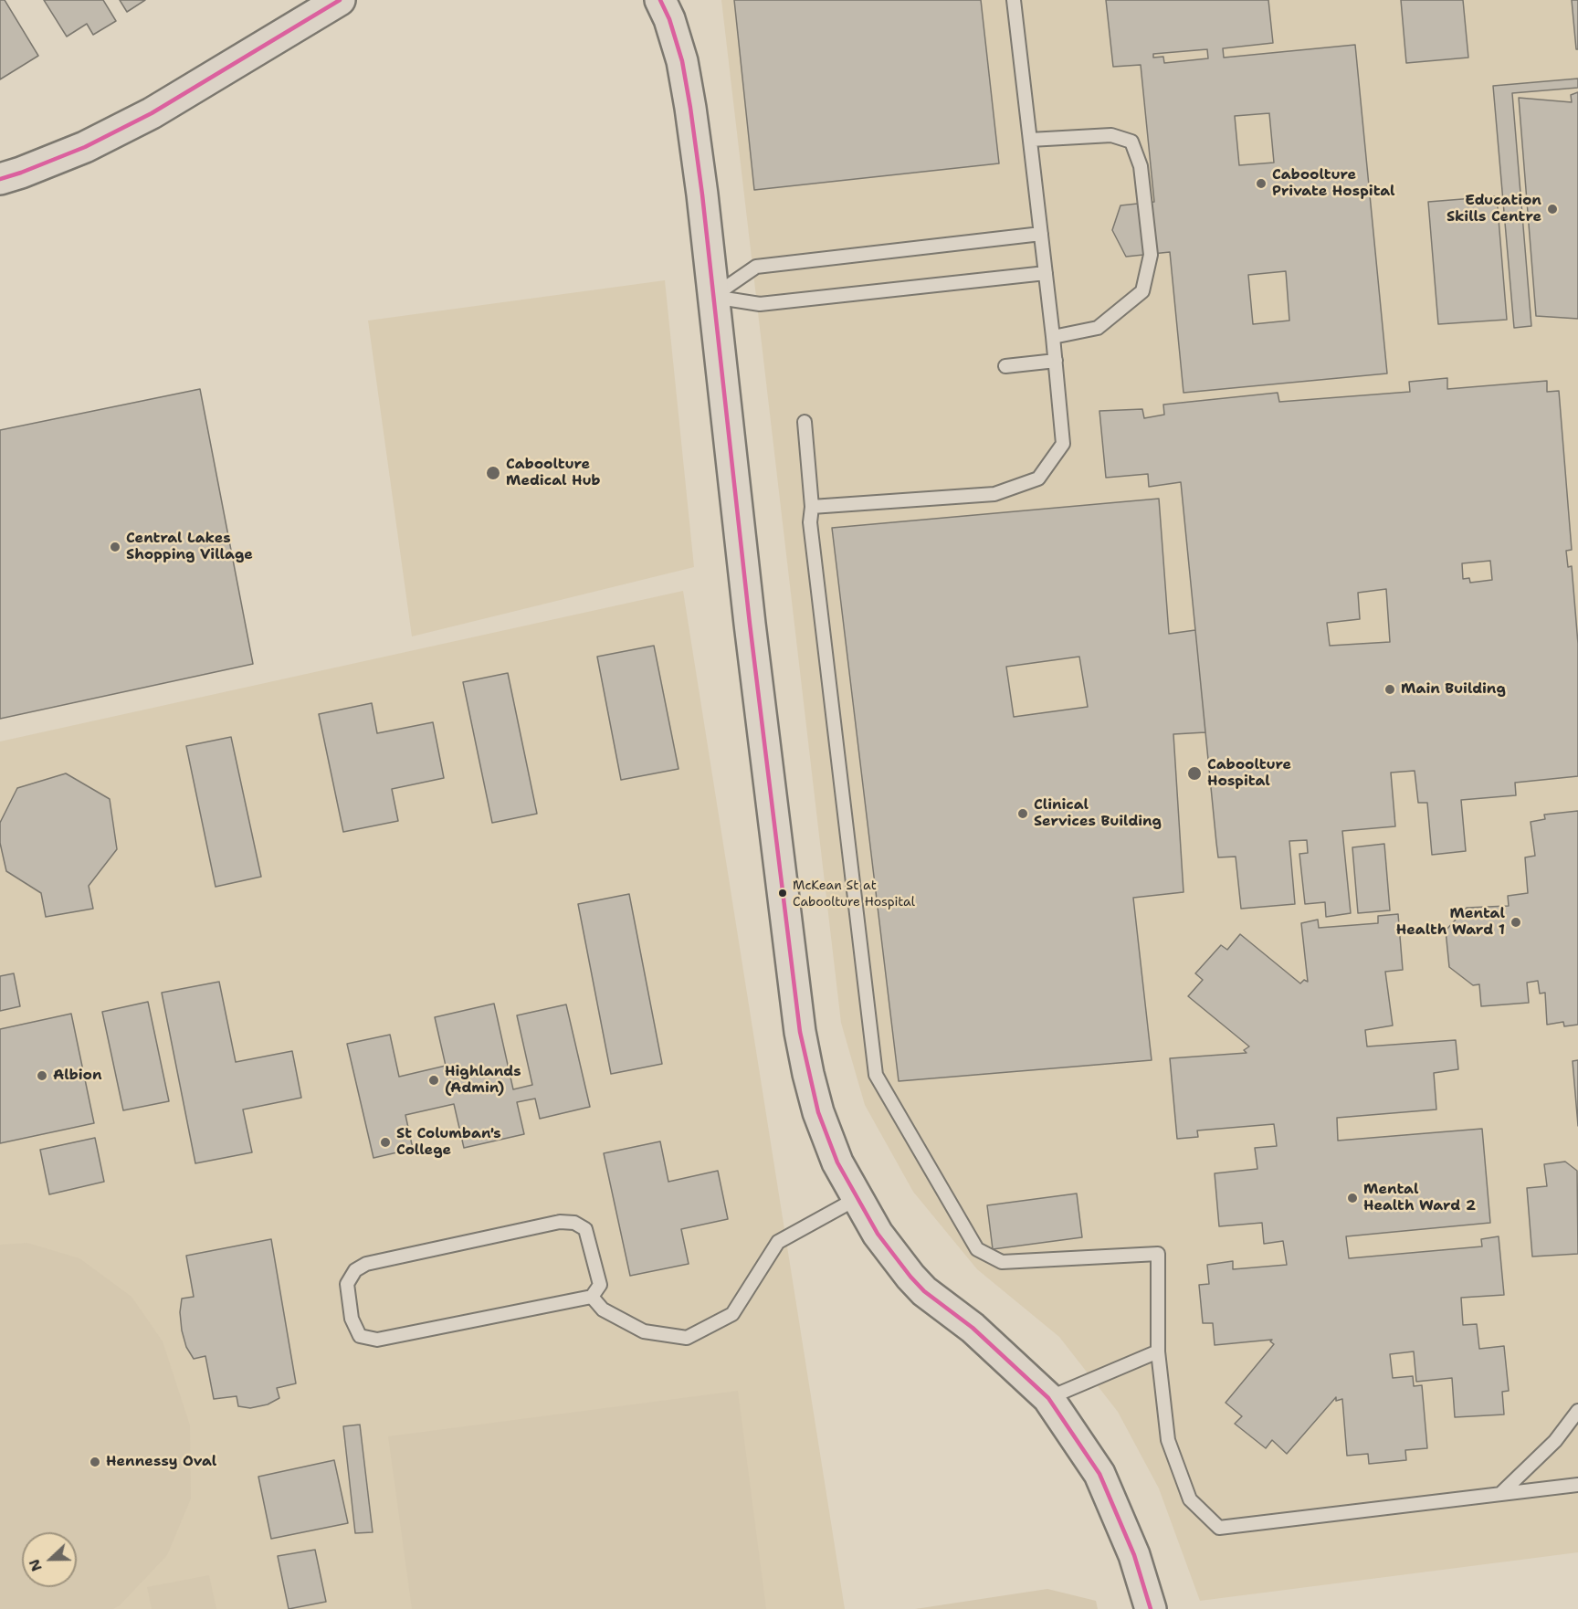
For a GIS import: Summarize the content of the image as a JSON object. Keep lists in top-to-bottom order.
{
  "places": [
    "Caboolture Private Hospital",
    "Education Skills Centre",
    "Caboolture Medical Hub",
    "Central Lakes Shopping Village",
    "Main Building",
    "Caboolture Hospital",
    "Clinical Services Building",
    "McKean St at Caboolture Hospital",
    "Mental Health Ward 1",
    "Albion",
    "Highlands (Admin)",
    "St Columban's College",
    "Mental Health Ward 2",
    "Hennessy Oval"
  ],
  "north": "left"
}
